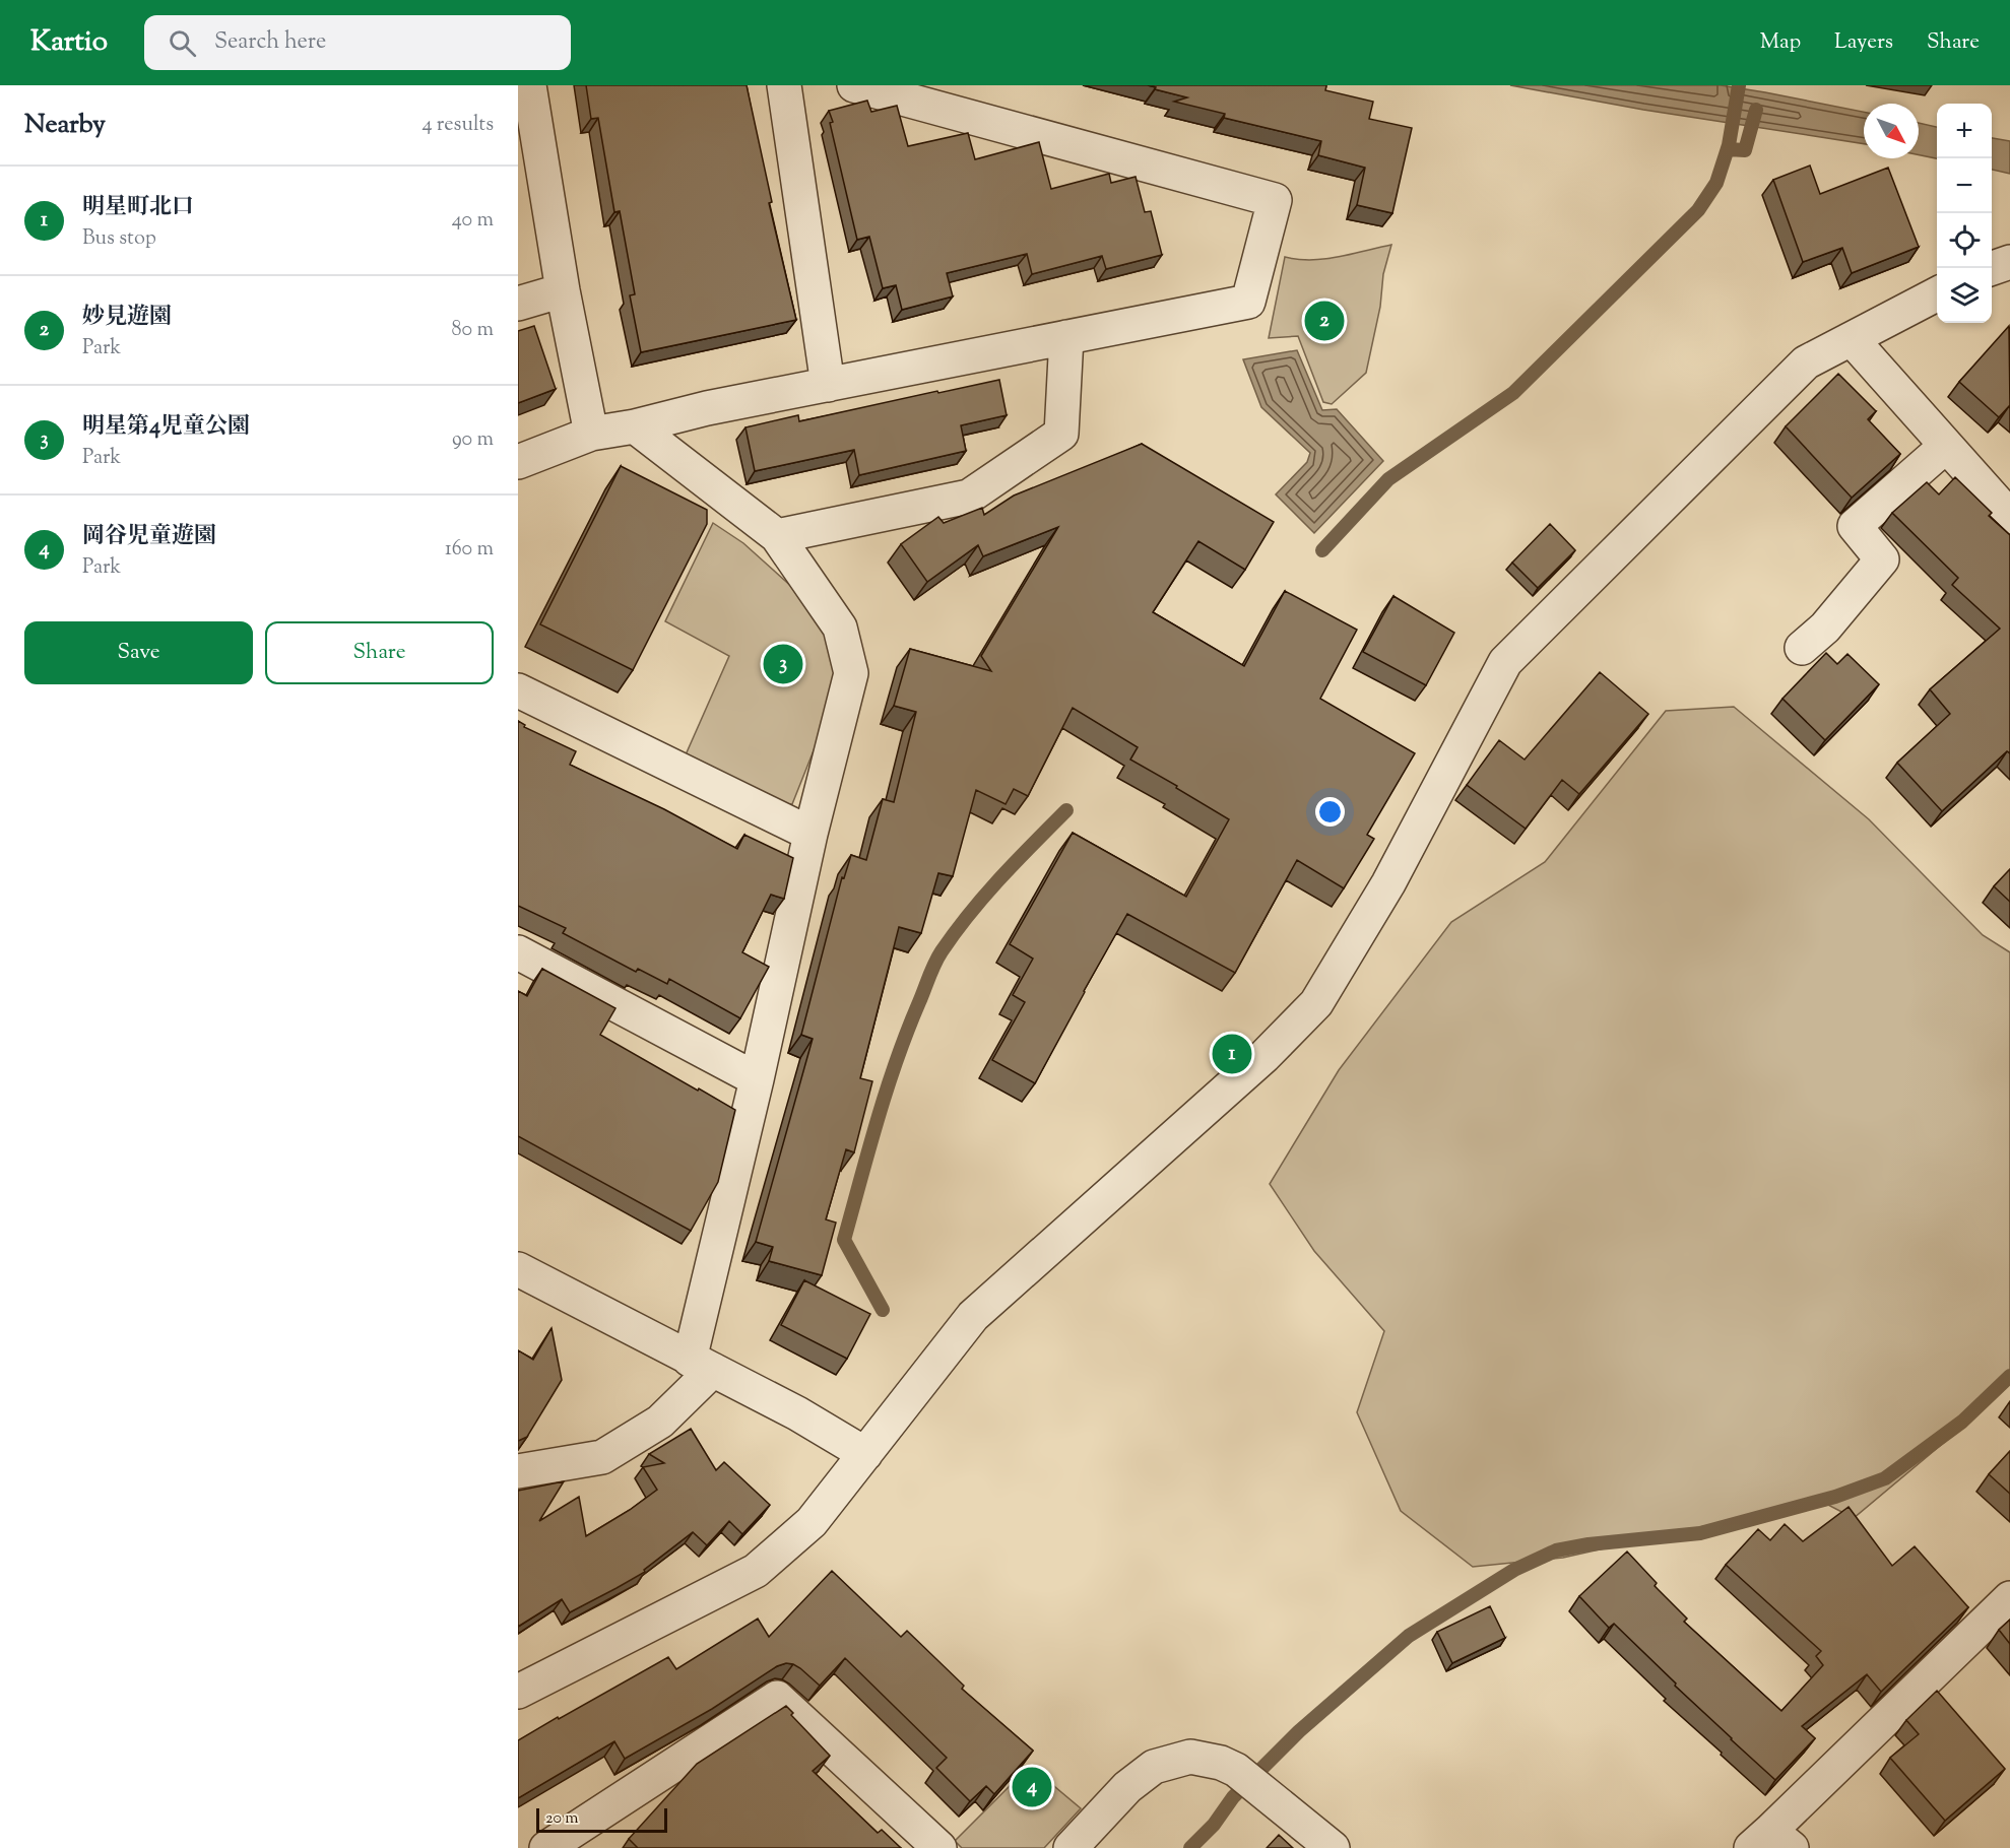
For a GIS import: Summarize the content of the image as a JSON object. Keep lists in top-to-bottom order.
{
  "scale_bar": "20 m",
  "north": "bottom right",
  "page": {
    "header": "Kartio",
    "search": "Search here",
    "nav": ["Map", "Layers", "Share"],
    "heading": ["Nearby", "4 results"],
    "map_buttons": ["+", "−"],
    "list": [
      {
        "mark": "1",
        "name": "明星町北口",
        "note": "Bus stop",
        "value": "40 m"
      },
      {
        "mark": "2",
        "name": "妙見遊園",
        "note": "Park",
        "value": "80 m"
      },
      {
        "mark": "3",
        "name": "明星第4児童公園",
        "note": "Park",
        "value": "90 m"
      },
      {
        "mark": "4",
        "name": "岡谷児童遊園",
        "note": "Park",
        "value": "160 m"
      }
    ],
    "pins": [
      "2",
      "3",
      "1",
      "4"
    ],
    "buttons": ["Save", "Share"],
    "scale": "20 m"
  }
}
